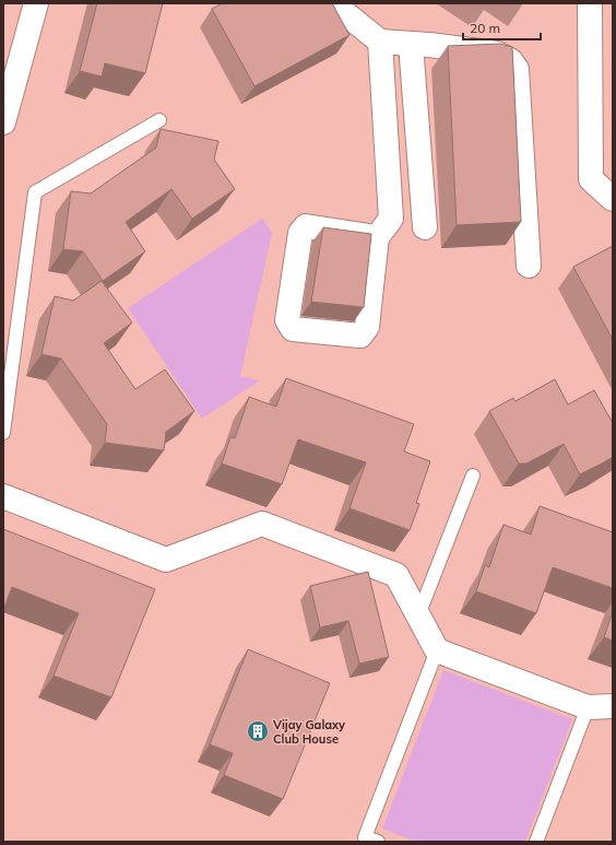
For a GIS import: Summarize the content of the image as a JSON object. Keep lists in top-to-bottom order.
{
  "places": {
    "building": ["Vijay Galaxy Club House"]
  },
  "scale_bar": "20 m"
}
